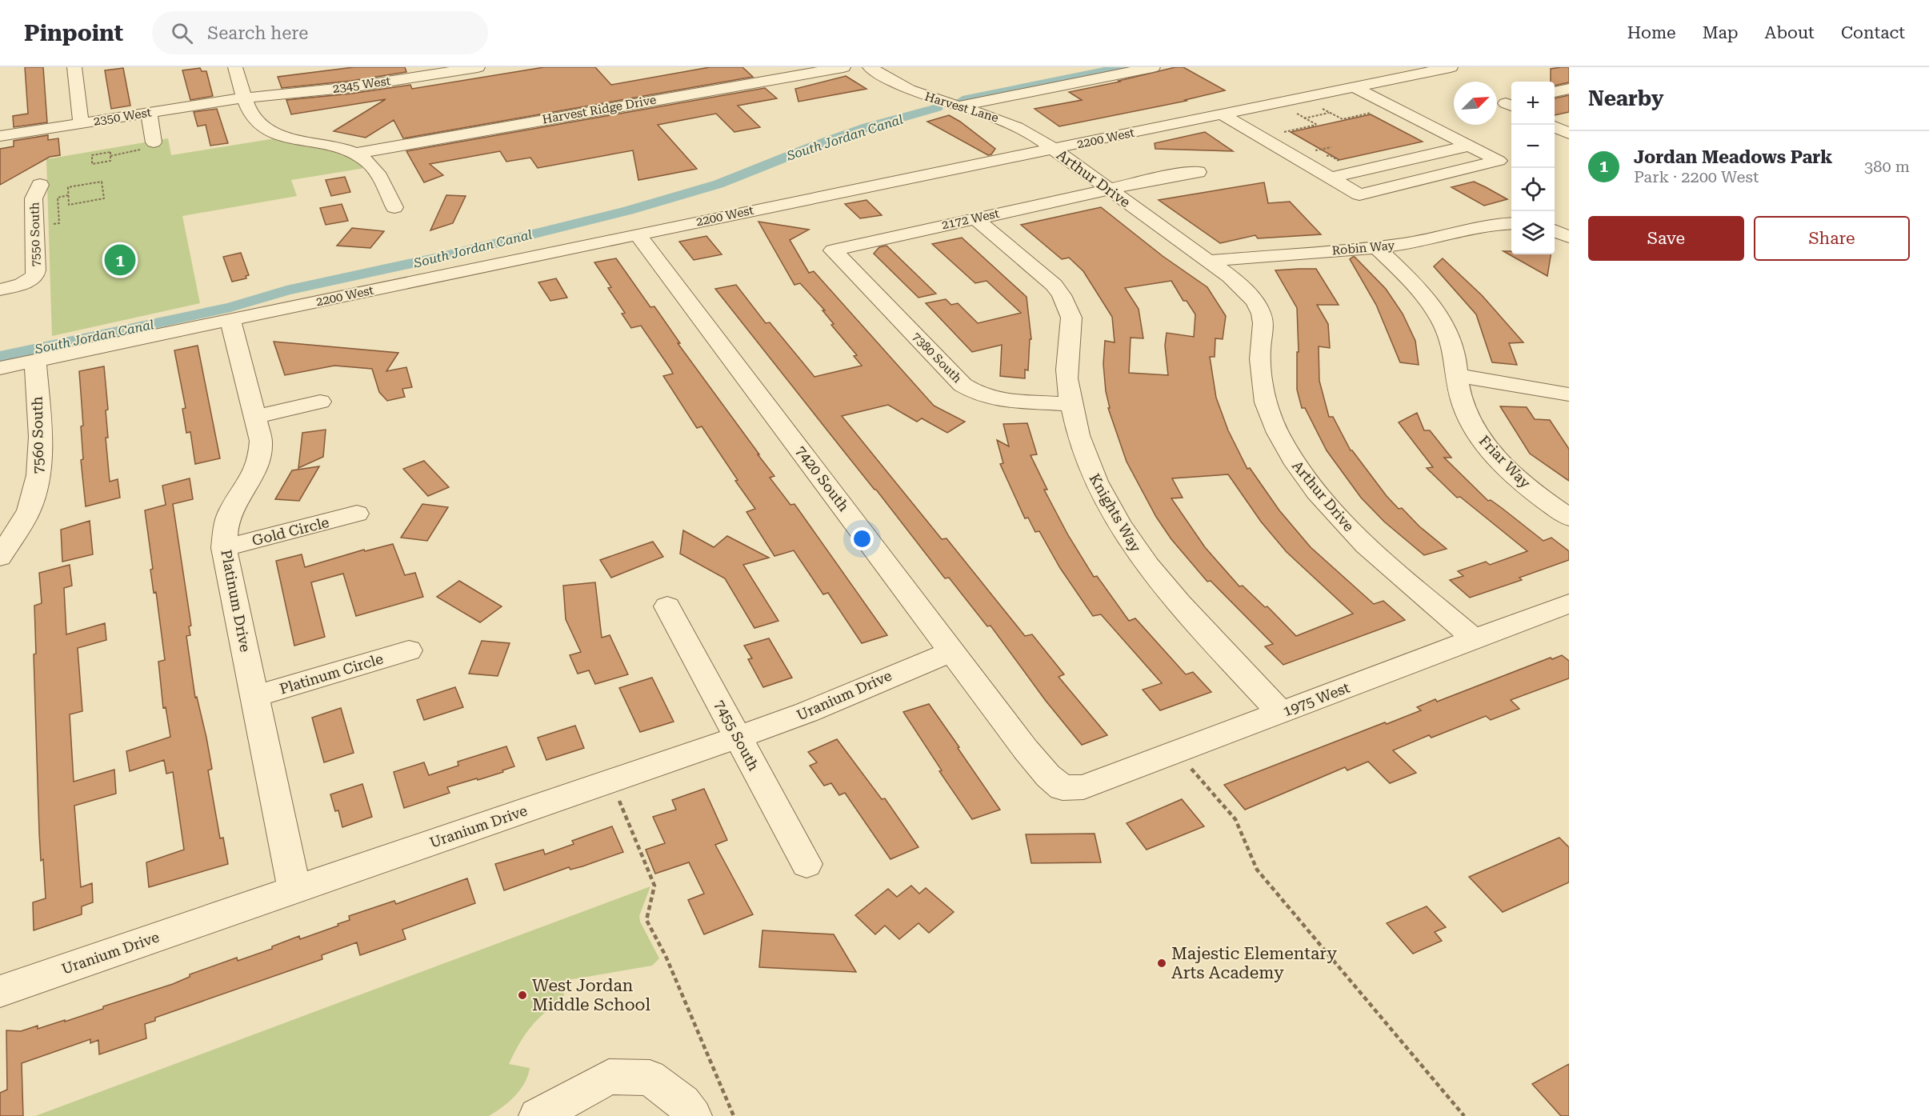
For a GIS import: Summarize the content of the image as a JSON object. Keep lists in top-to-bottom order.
{
  "streets": {
    "street": [
      "2345 West",
      "Harvest Lane",
      "Harvest Ridge Drive",
      "2350 West",
      "2200 West",
      "Arthur Drive",
      "2172 West",
      "7550 South",
      "Robin Way",
      "7380 South",
      "7560 South",
      "Friar Way",
      "7420 South",
      "Knights Way",
      "Gold Circle",
      "Platinum Drive",
      "Platinum Circle",
      "Uranium Drive",
      "1975 West",
      "7455 South"
    ]
  },
  "crossings": [
    ["2345 West", "2350 West"],
    ["Harvest Lane", "2200 West"],
    ["Harvest Lane", "Arthur Drive"],
    ["2200 West", "Arthur Drive"],
    ["2200 West", "7560 South"],
    ["2200 West", "7420 South"],
    ["2200 West", "Platinum Drive"],
    ["Arthur Drive", "2172 West"],
    ["Arthur Drive", "Robin Way"],
    ["Arthur Drive", "1975 West"],
    ["2172 West", "7380 South"],
    ["2172 West", "Knights Way"],
    ["Robin Way", "Friar Way"],
    ["7380 South", "Knights Way"],
    ["7420 South", "Uranium Drive"],
    ["7420 South", "1975 West"],
    ["Knights Way", "1975 West"],
    ["Gold Circle", "Platinum Drive"],
    ["Platinum Drive", "Platinum Circle"],
    ["Platinum Drive", "Uranium Drive"],
    ["Uranium Drive", "7455 South"]
  ],
  "water": ["South Jordan Canal"],
  "places": ["Majestic Elementary Arts Academy", "West Jordan Middle School"],
  "north": "top right",
  "page": {
    "header": "Pinpoint",
    "search": "Search here",
    "nav": [
      "Home",
      "Map",
      "About",
      "Contact"
    ],
    "heading": "Nearby",
    "map_buttons": ["+", "−"],
    "list": [
      {
        "mark": "1",
        "name": "Jordan Meadows Park",
        "note": "Park · 2200 West",
        "value": "380 m"
      }
    ],
    "buttons": ["Save", "Share"],
    "pins": "1"
  }
}
